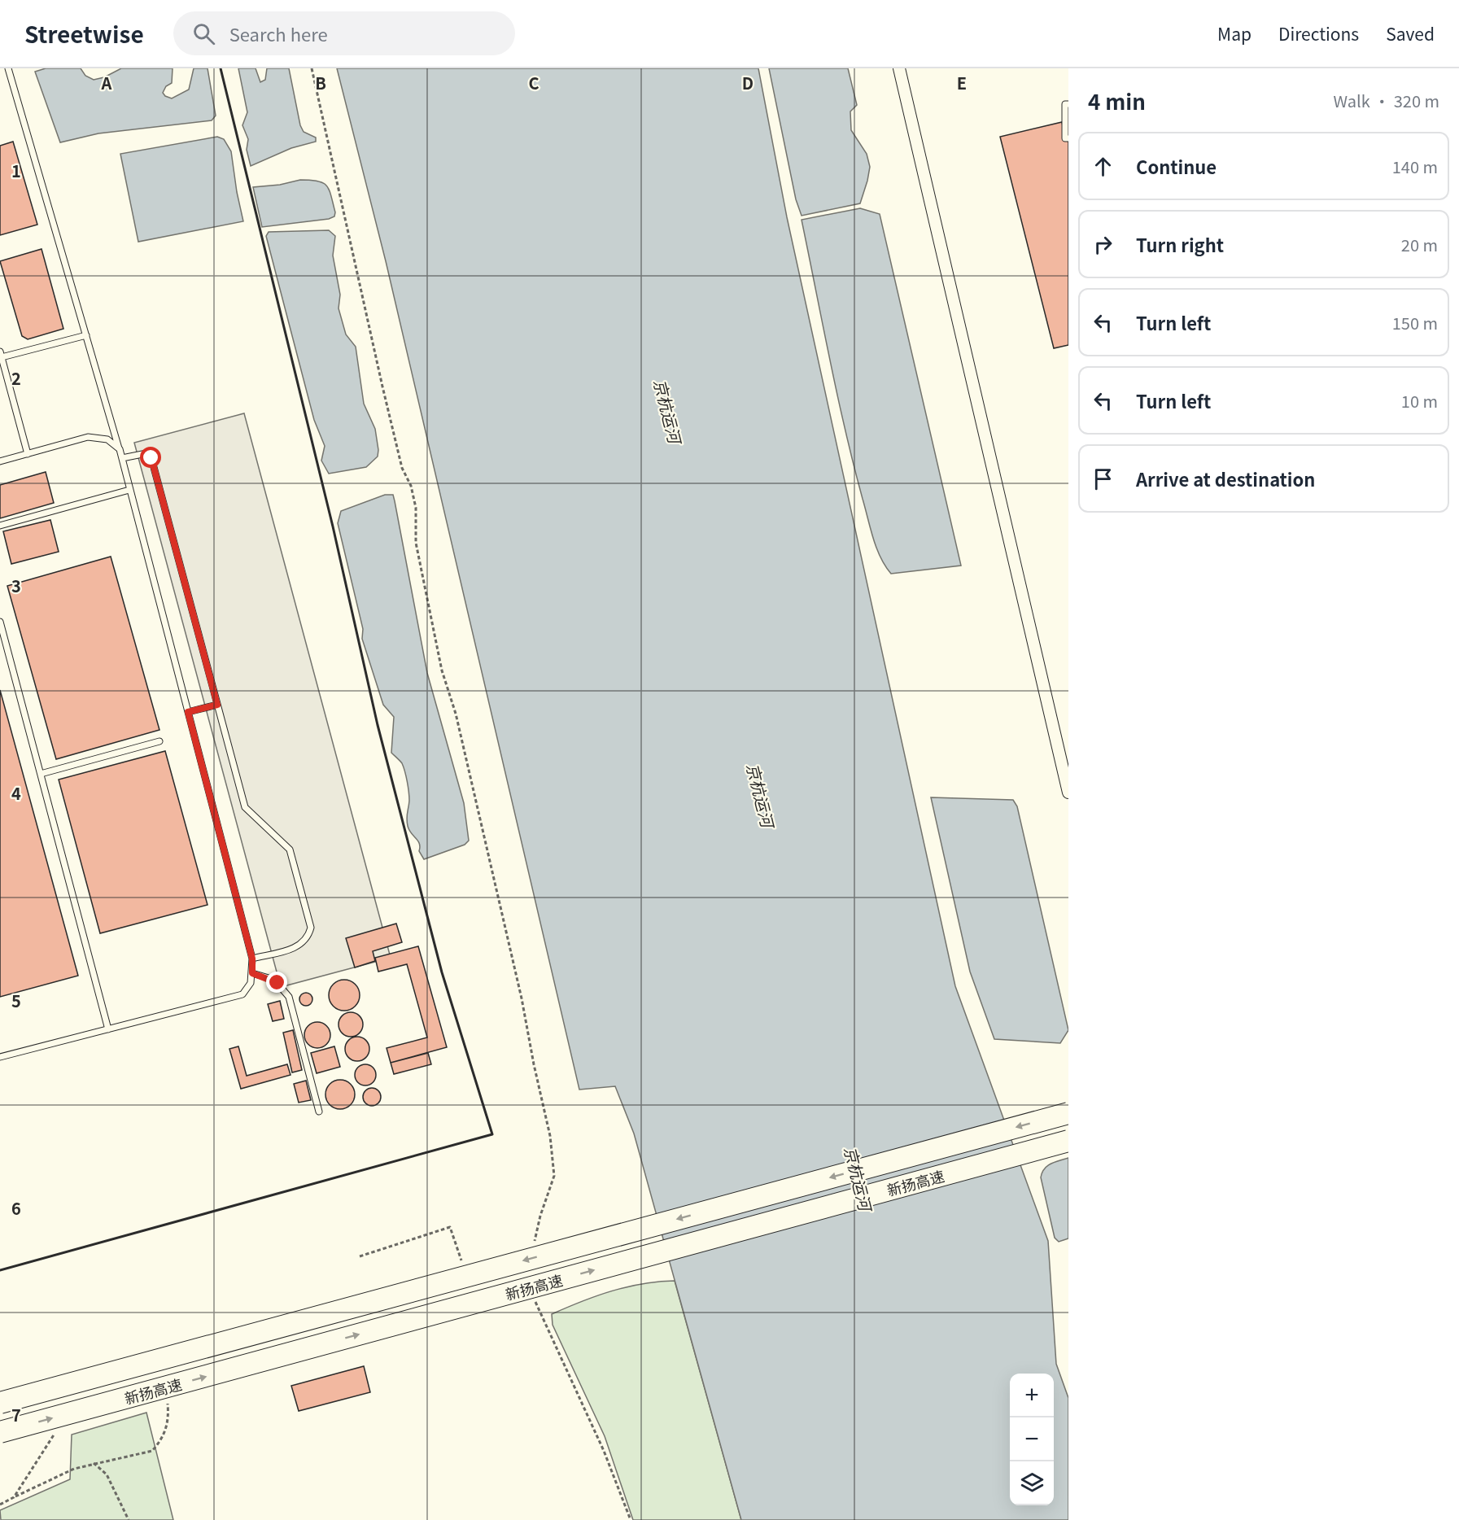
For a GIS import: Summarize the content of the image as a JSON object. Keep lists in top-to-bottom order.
{
  "streets": {
    "highway": ["新扬高速"]
  },
  "water": ["京杭运河"],
  "page": {
    "header": "Streetwise",
    "search": "Search here",
    "nav": ["Map", "Directions", "Saved"],
    "heading": ["4 min", "Walk · 320 m"],
    "list": [
      ["Continue", "140 m"],
      ["Turn right", "20 m"],
      ["Turn left", "150 m"],
      ["Turn left", "10 m"],
      "Arrive at destination"
    ],
    "map_buttons": ["+", "−"]
  },
  "grid": {
    "columns": [
      "A",
      "B",
      "C",
      "D",
      "E"
    ],
    "rows": [
      "1",
      "2",
      "3",
      "4",
      "5",
      "6",
      "7"
    ]
  }
}
